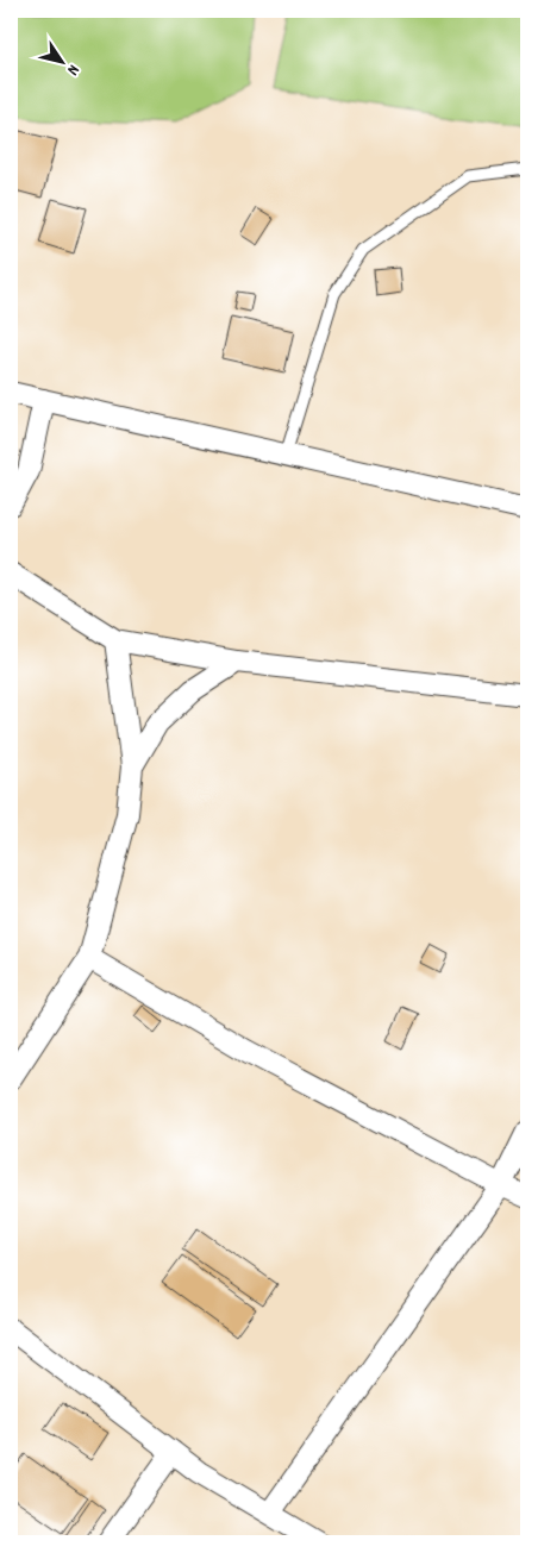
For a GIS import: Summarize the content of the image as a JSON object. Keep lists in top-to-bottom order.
{
  "north": "bottom right"
}
